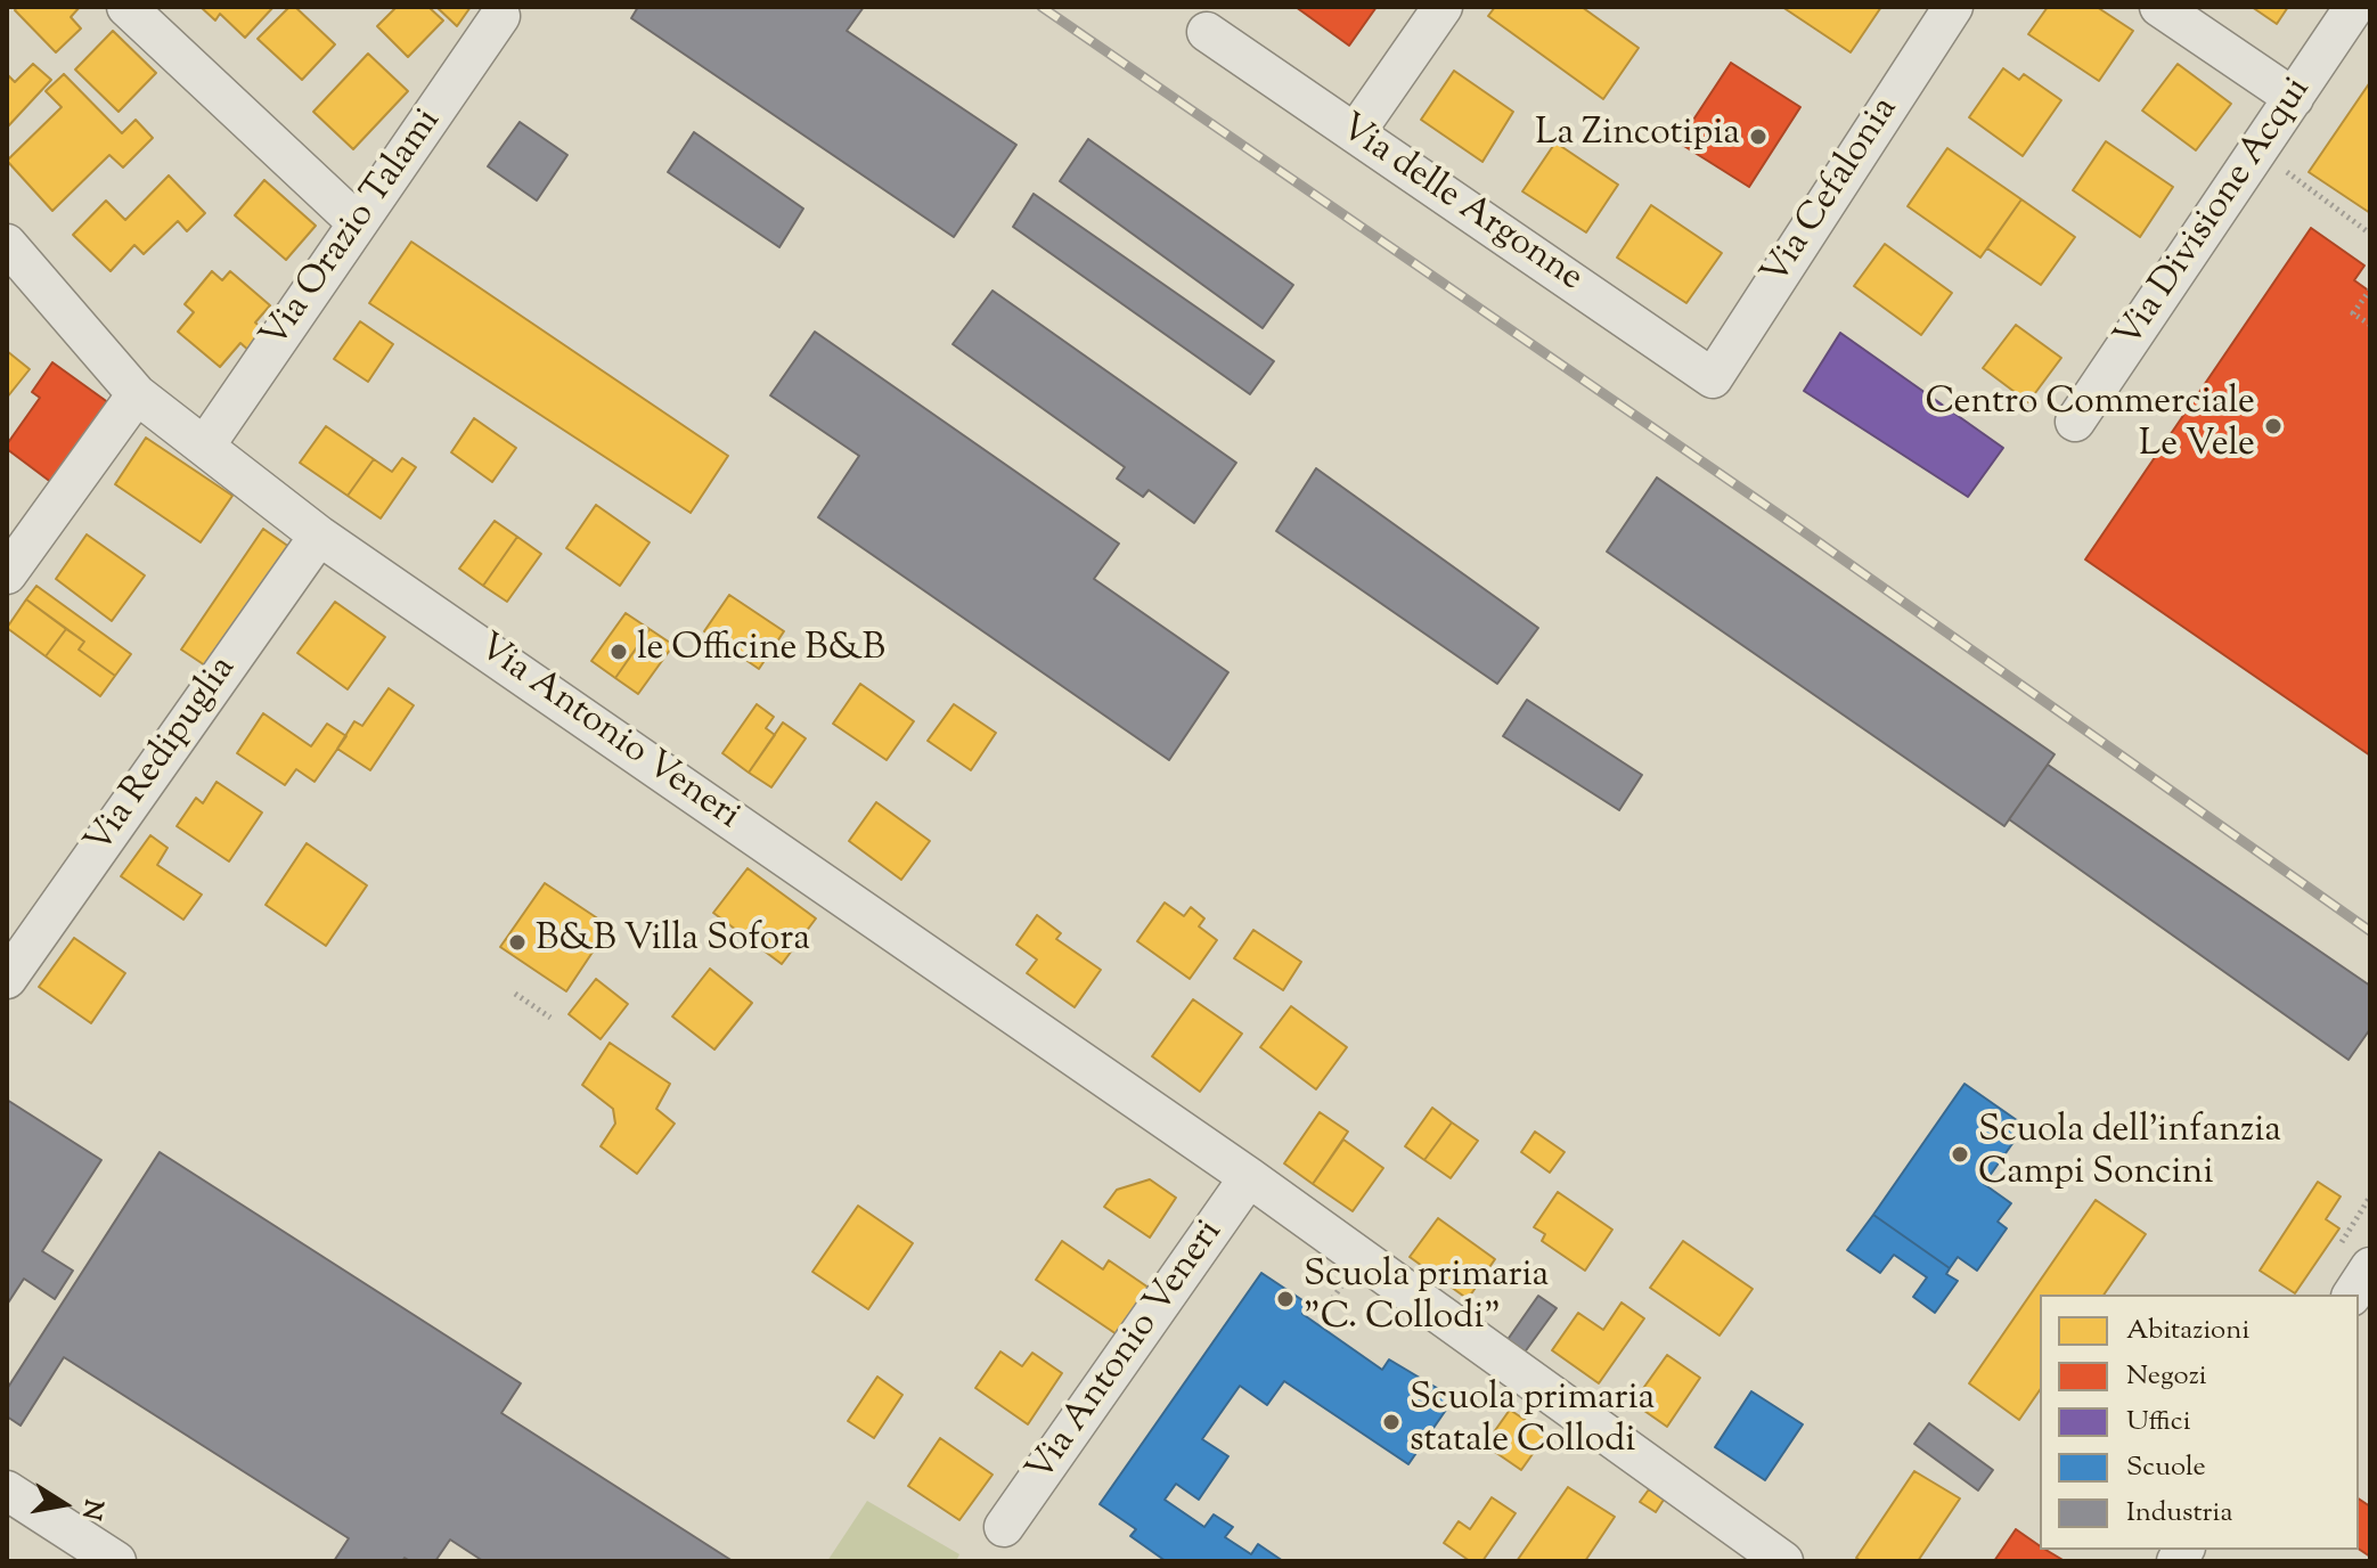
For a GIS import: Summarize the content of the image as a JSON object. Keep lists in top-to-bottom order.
{
  "streets": {
    "street": [
      "Via Cefalonia",
      "Via delle Argonne",
      "Via Divisione Acqui",
      "Via Orazio Talami",
      "Via Antonio Veneri",
      "Via Redipuglia"
    ]
  },
  "crossings": [
    ["Via Cefalonia", "Via delle Argonne"],
    ["Via Orazio Talami", "Via Antonio Veneri"],
    ["Via Antonio Veneri", "Via Redipuglia"]
  ],
  "places": [
    "La Zincotipia",
    "Centro Commerciale Le Vele",
    "le Officine B&B",
    "B&B Villa Sofora",
    "Scuola dell'infanzia Campi Soncini",
    "Scuola primaria \"C. Collodi\"",
    "Scuola primaria statale Collodi"
  ],
  "legend": [
    "Abitazioni",
    "Negozi",
    "Uffici",
    "Scuole",
    "Industria"
  ],
  "north": "right"
}
